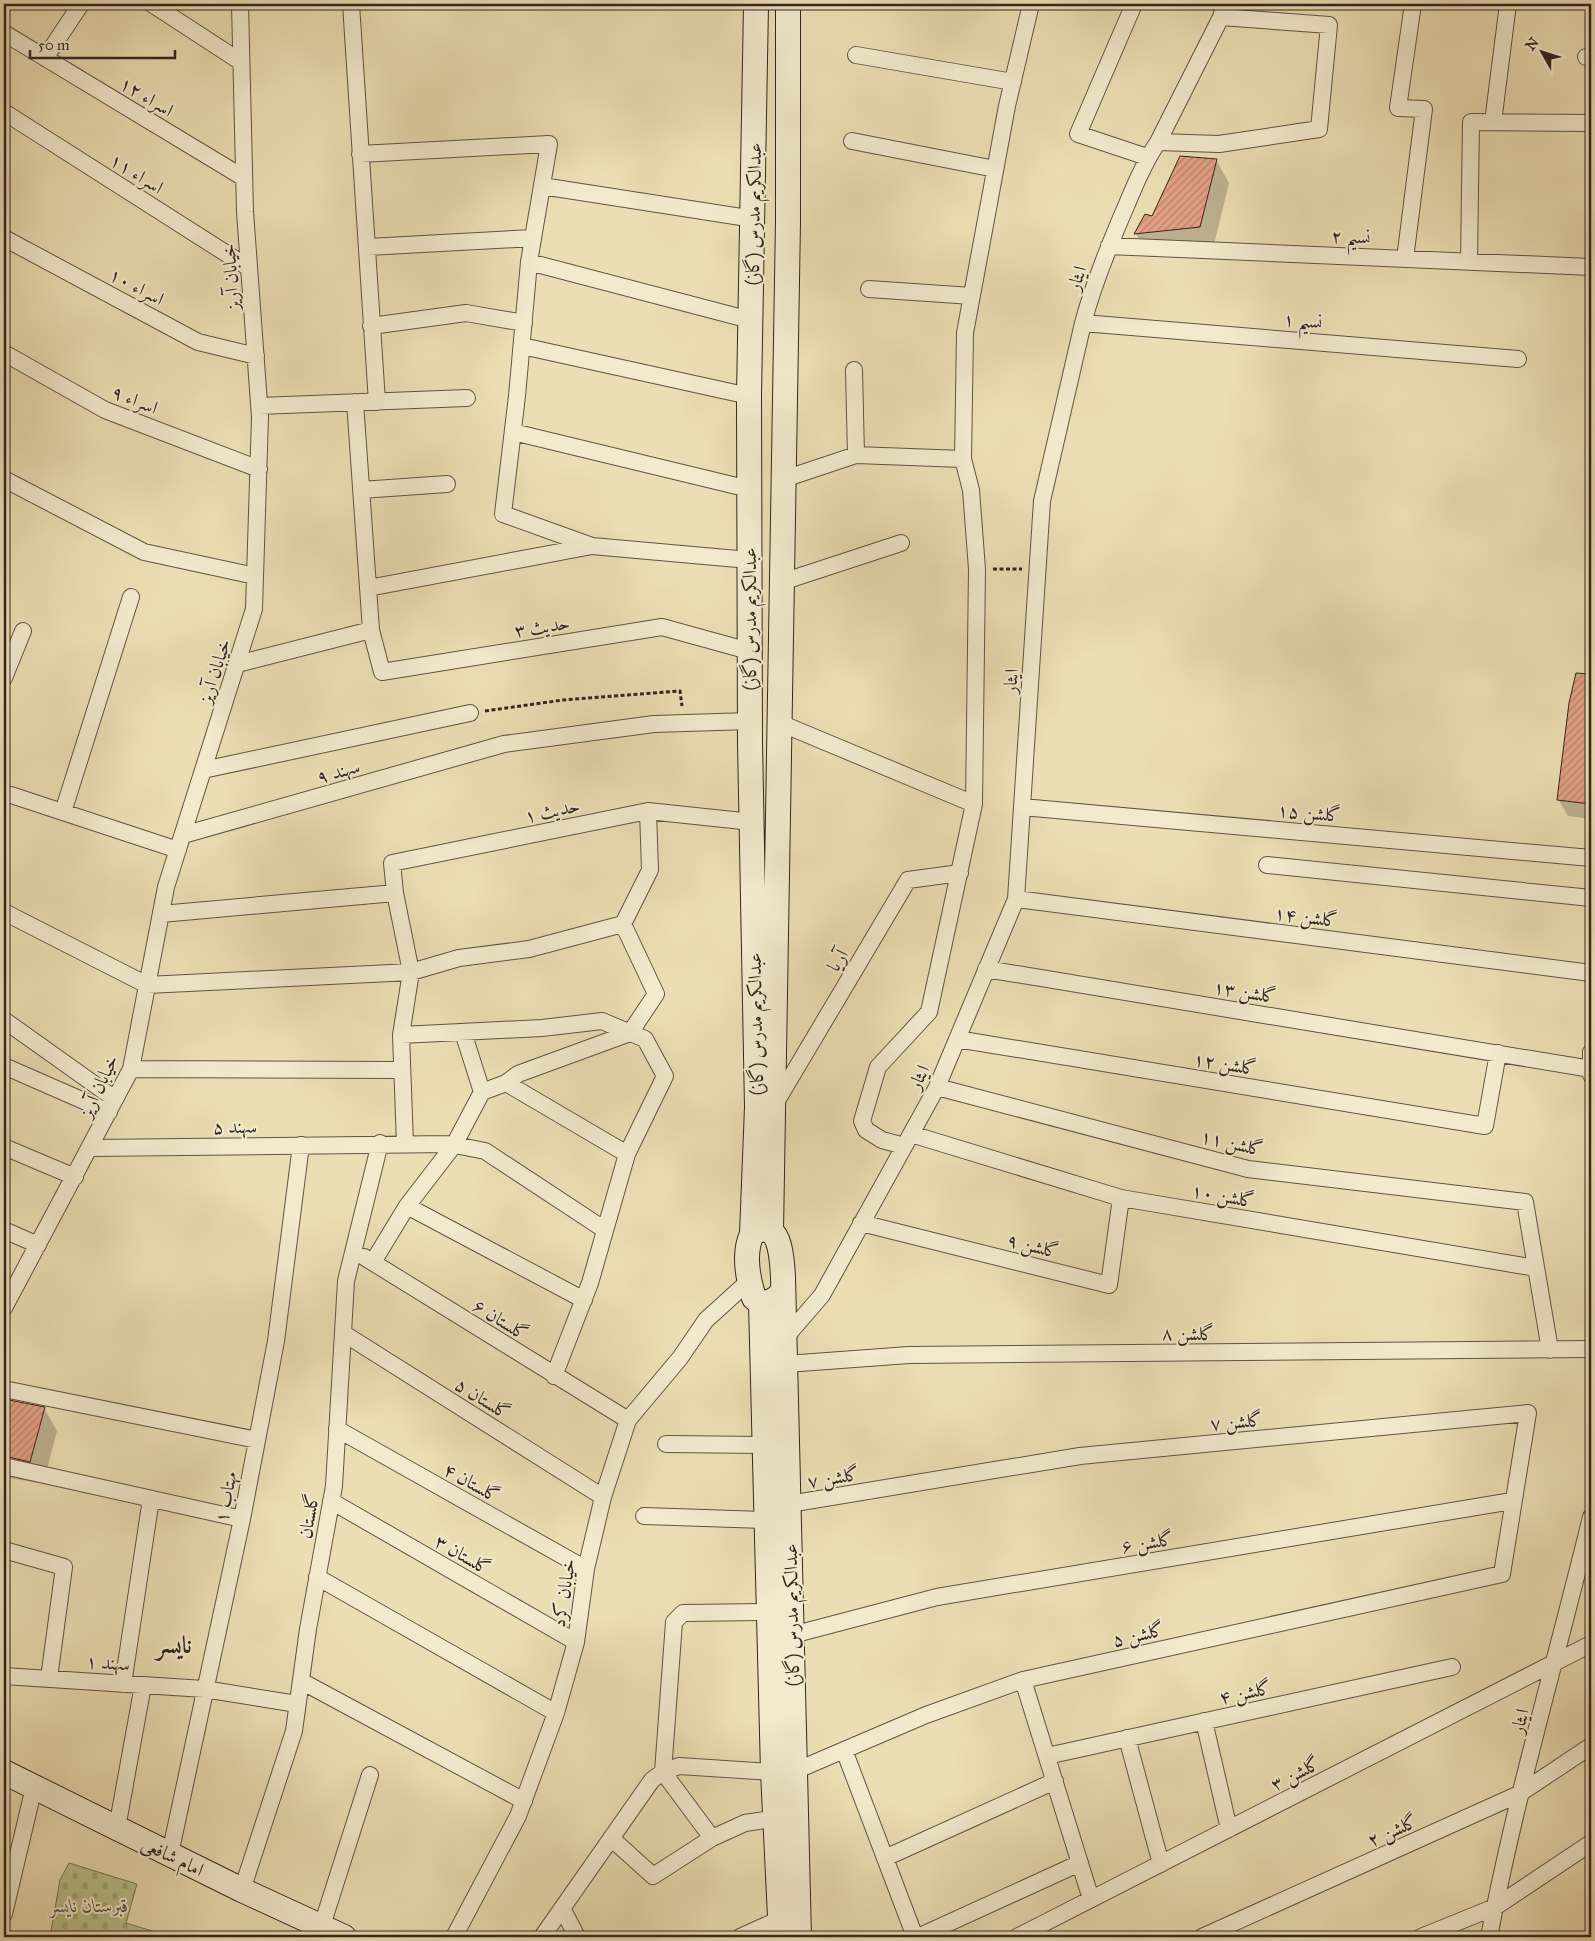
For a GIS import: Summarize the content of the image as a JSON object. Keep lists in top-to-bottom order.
{
  "streets": {
    "street": [
      "اسراء ۱۲",
      "اسراء ۱۱",
      "عبدالکریم مدرس (گاز)",
      "نسیم ۲",
      "خیابان آریز",
      "ایثار",
      "اسراء ۱۰",
      "نسیم ۱",
      "اسراء ۹",
      "حدیث ۳",
      "سهند ۹",
      "حدیث ۱",
      "گلشن ۱۵",
      "گلشن ۱۴",
      "آریا",
      "گلشن ۱۳",
      "گلشن ۱۲",
      "سهند ۵",
      "گلشن ۱۱",
      "گلشن ۱۰",
      "گلشن ۹",
      "گلستان ۶",
      "گلشن ۸",
      "گلستان ۵",
      "گلشن ۷",
      "گلستان ۴",
      "مهتاب ۱",
      "گلستان",
      "گلشن ۶",
      "گلستان ۳",
      "خیابان کرد",
      "گلشن ۵",
      "سهند ۱",
      "گلشن ۴",
      "گلشن ۳",
      "گلشن ۲",
      "امام شافعی"
    ]
  },
  "crossings": [
    ["اسراء ۱۲", "خیابان آریز"],
    ["اسراء ۱۱", "خیابان آریز"],
    ["عبدالکریم مدرس (گاز)", "ایثار"],
    ["عبدالکریم مدرس (گاز)", "حدیث ۳"],
    ["عبدالکریم مدرس (گاز)", "سهند ۹"],
    ["عبدالکریم مدرس (گاز)", "حدیث ۱"],
    ["عبدالکریم مدرس (گاز)", "آریا"],
    ["عبدالکریم مدرس (گاز)", "گلشن ۸"],
    ["عبدالکریم مدرس (گاز)", "گلشن ۷"],
    ["عبدالکریم مدرس (گاز)", "گلشن ۶"],
    ["عبدالکریم مدرس (گاز)", "گلشن ۵"],
    ["نسیم ۲", "ایثار"],
    ["خیابان آریز", "اسراء ۱۰"],
    ["خیابان آریز", "اسراء ۹"],
    ["خیابان آریز", "سهند ۹"],
    ["خیابان آریز", "سهند ۵"],
    ["ایثار", "نسیم ۱"],
    ["ایثار", "گلشن ۱۵"],
    ["ایثار", "گلشن ۱۴"],
    ["ایثار", "گلشن ۱۳"],
    ["ایثار", "گلشن ۱۲"],
    ["ایثار", "گلشن ۱۱"],
    ["ایثار", "گلشن ۱۰"],
    ["ایثار", "گلشن ۹"],
    ["ایثار", "گلشن ۳"],
    ["ایثار", "گلشن ۲"],
    ["آریا", "گلشن ۱۰"],
    ["گلشن ۱۳", "گلشن ۱۲"],
    ["سهند ۵", "مهتاب ۱"],
    ["سهند ۵", "گلستان"],
    ["گلشن ۱۱", "گلشن ۱۰"],
    ["گلشن ۱۰", "گلشن ۹"],
    ["گلستان ۶", "گلستان"],
    ["گلستان ۶", "خیابان کرد"],
    ["گلستان ۵", "گلستان"],
    ["گلستان ۵", "خیابان کرد"],
    ["گلشن ۷", "گلشن ۶"],
    ["گلشن ۷", "گلشن ۵"],
    ["گلستان ۴", "گلستان"],
    ["گلستان ۴", "خیابان کرد"],
    ["مهتاب ۱", "سهند ۱"],
    ["مهتاب ۱", "امام شافعی"],
    ["گلستان", "گلستان ۳"],
    ["گلستان", "سهند ۱"],
    ["گلستان", "امام شافعی"],
    ["گلستان ۳", "خیابان کرد"]
  ],
  "districts": ["نایسر"],
  "parks": ["قبرستان نایسر"],
  "scale_bar": "50 m",
  "north": "top left"
}
